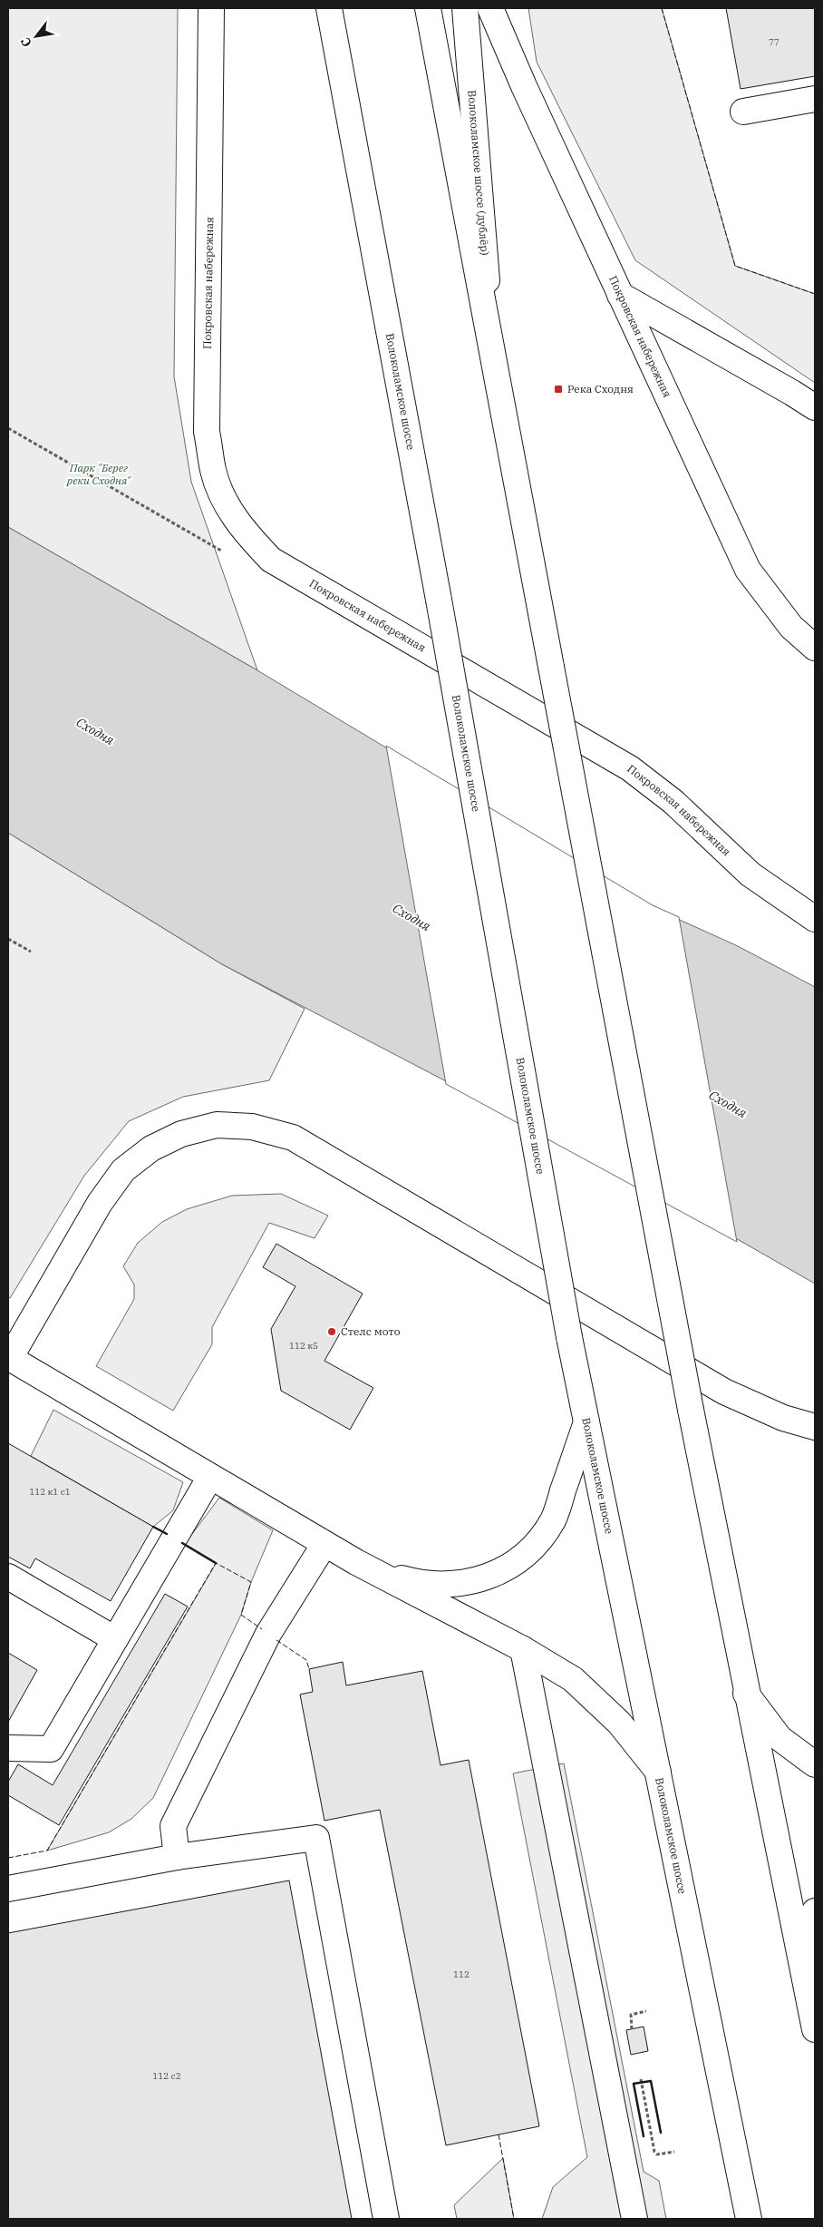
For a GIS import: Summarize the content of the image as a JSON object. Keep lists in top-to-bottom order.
{
  "streets": {
    "street": ["Волоколамское шоссе (дублёр)", "Покровская набережная", "Волоколамское шоссе"]
  },
  "water": ["Сходня"],
  "parks": ["Парк \"Берег реки Сходня\""],
  "places": {
    "transit": ["Река Сходня"],
    "other": ["Стелс мото"]
  },
  "house_numbers": [
    "77",
    "112 к5",
    "112 к1 с1",
    "112",
    "112 с2"
  ],
  "north": "bottom left"
}
